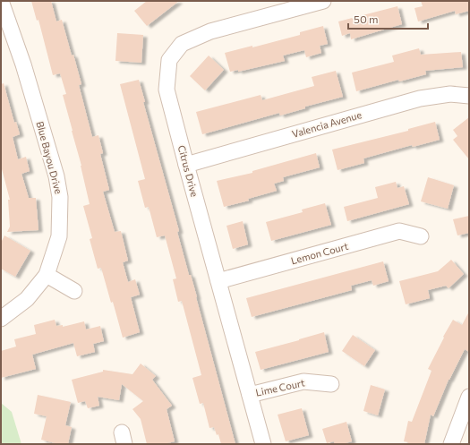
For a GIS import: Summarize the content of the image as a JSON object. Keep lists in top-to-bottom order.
{
  "streets": {
    "street": [
      "Valencia Avenue",
      "Blue Bayou Drive",
      "Citrus Drive",
      "Lemon Court",
      "Lime Court"
    ]
  },
  "crossings": [
    ["Valencia Avenue", "Citrus Drive"],
    ["Citrus Drive", "Lemon Court"],
    ["Citrus Drive", "Lime Court"]
  ],
  "scale_bar": "50 m"
}
